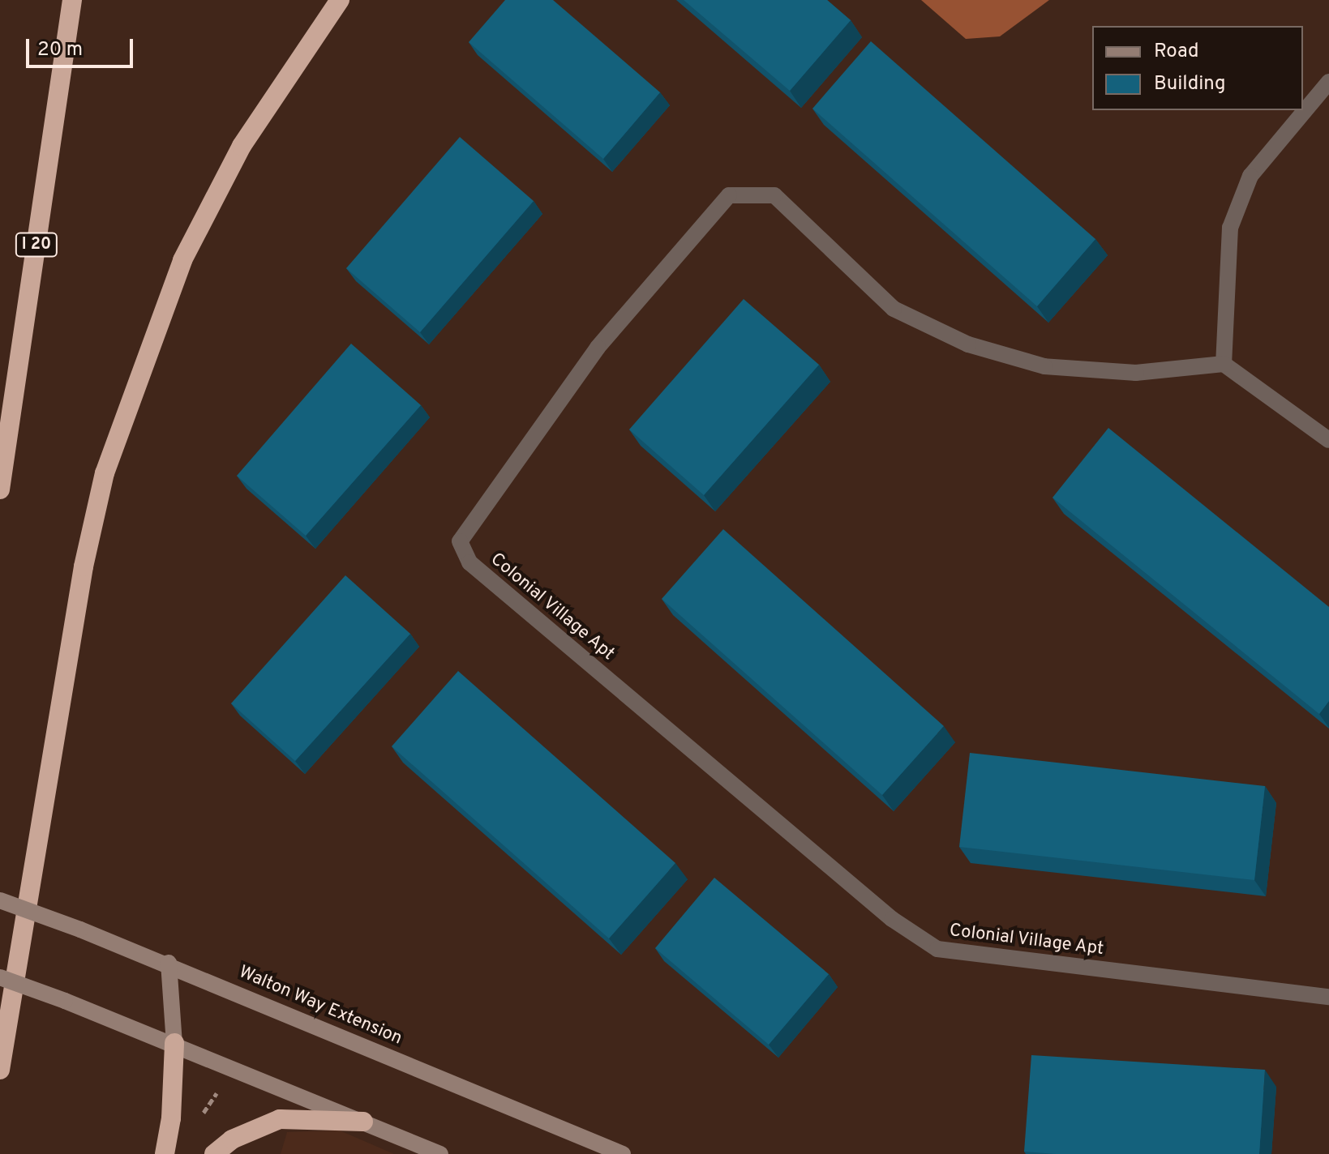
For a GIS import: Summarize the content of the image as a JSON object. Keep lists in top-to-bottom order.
{
  "streets": {
    "highway": ["I 20"],
    "main road": ["Walton Way Extension"],
    "lane": ["Colonial Village Apt"]
  },
  "legend": ["Road", "Building"],
  "scale_bar": "20 m"
}
